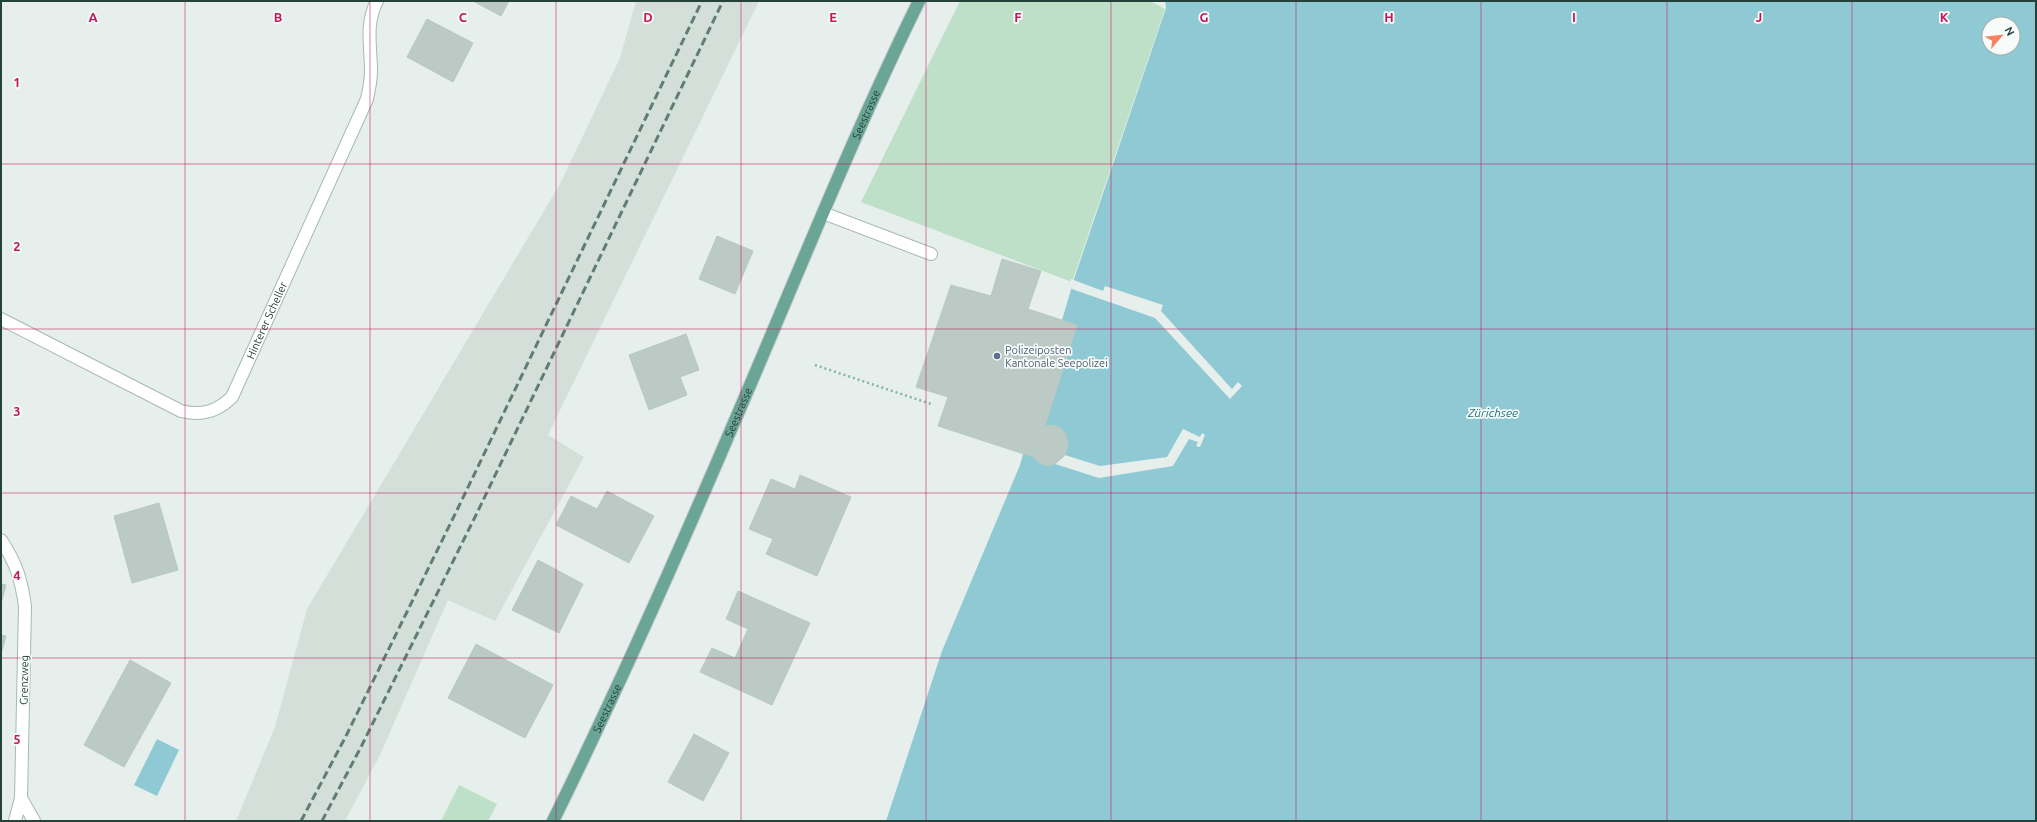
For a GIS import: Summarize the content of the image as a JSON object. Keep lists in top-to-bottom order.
{
  "streets": {
    "main road": ["Seestrasse"],
    "street": ["Hinterer Scheller", "Grenzweg"]
  },
  "water": ["Zürichsee"],
  "places": ["Polizeiposten Kantonale Seepolizei"],
  "north": "top right",
  "grid": {
    "columns": [
      "A",
      "B",
      "C",
      "D",
      "E",
      "F",
      "G",
      "H",
      "I",
      "J",
      "K"
    ],
    "rows": [
      "1",
      "2",
      "3",
      "4",
      "5"
    ]
  }
}
